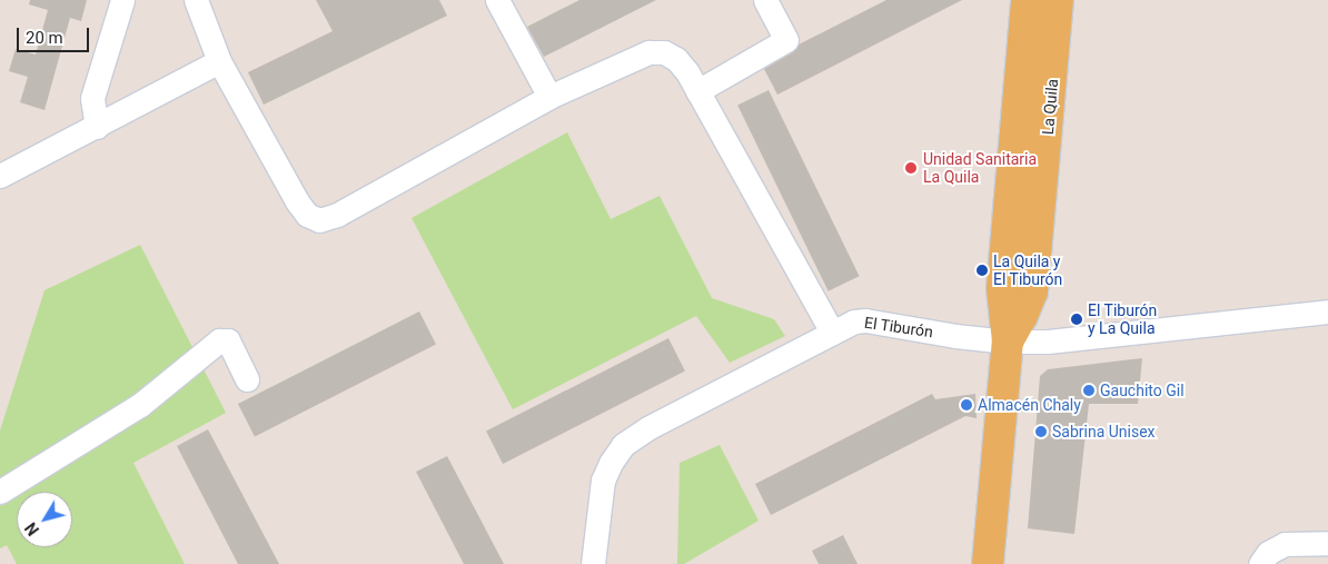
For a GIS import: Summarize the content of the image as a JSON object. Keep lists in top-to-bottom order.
{
  "streets": {
    "main road": ["La Quila"],
    "street": ["El Tiburón"]
  },
  "crossings": [
    ["La Quila", "El Tiburón"]
  ],
  "places": [
    "Unidad Sanitaria La Quila",
    "La Quila y El Tiburón",
    "El Tiburón y La Quila",
    "Gauchito Gil",
    "Almacén Chaly",
    "Sabrina Unisex"
  ],
  "scale_bar": "20 m",
  "north": "bottom left"
}
